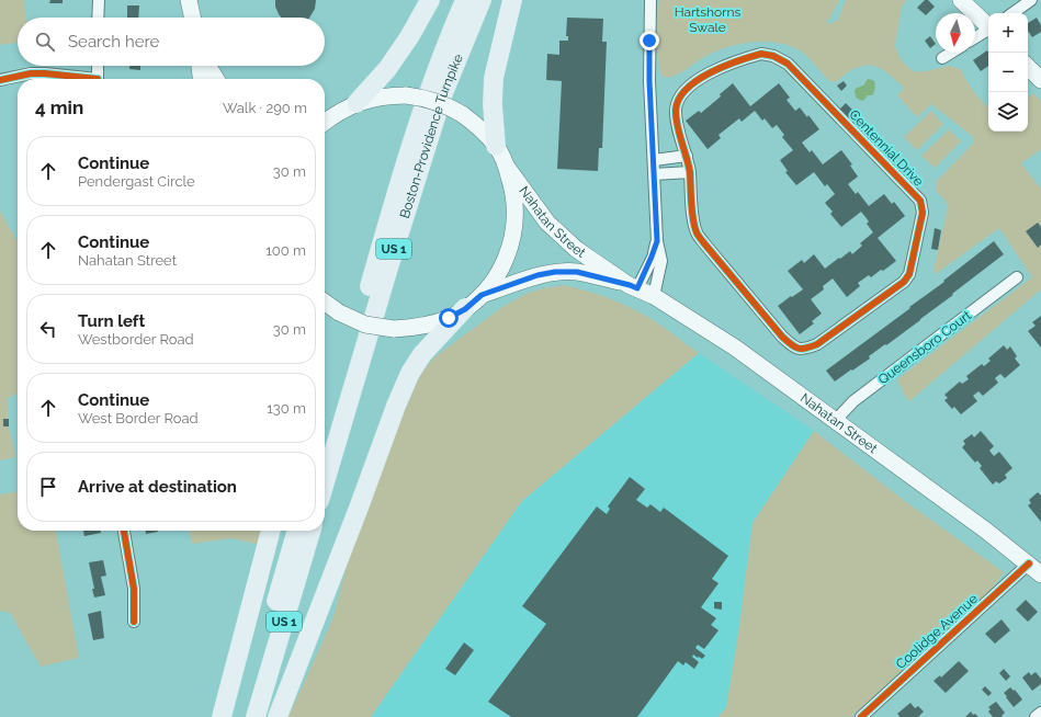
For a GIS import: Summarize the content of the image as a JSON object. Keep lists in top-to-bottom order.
{
  "streets": {
    "main road": ["Boston-Providence Turnpike", "Nahatan Street", "US 1"],
    "street": ["Centennial Drive", "Queensboro Court", "Coolidge Avenue"]
  },
  "crossings": [
    ["Nahatan Street", "Queensboro Court"],
    ["Nahatan Street", "Coolidge Avenue"]
  ],
  "parks": ["Hartshorns Swale"],
  "north": "bottom",
  "page": {
    "map_buttons": ["+", "−"],
    "search": "Search here",
    "heading": ["4 min", "Walk · 290 m"],
    "list": [
      ["Continue", "Pendergast Circle", "30 m"],
      ["Continue", "Nahatan Street", "100 m"],
      ["Turn left", "Westborder Road", "30 m"],
      ["Continue", "West Border Road", "130 m"],
      "Arrive at destination"
    ]
  }
}
